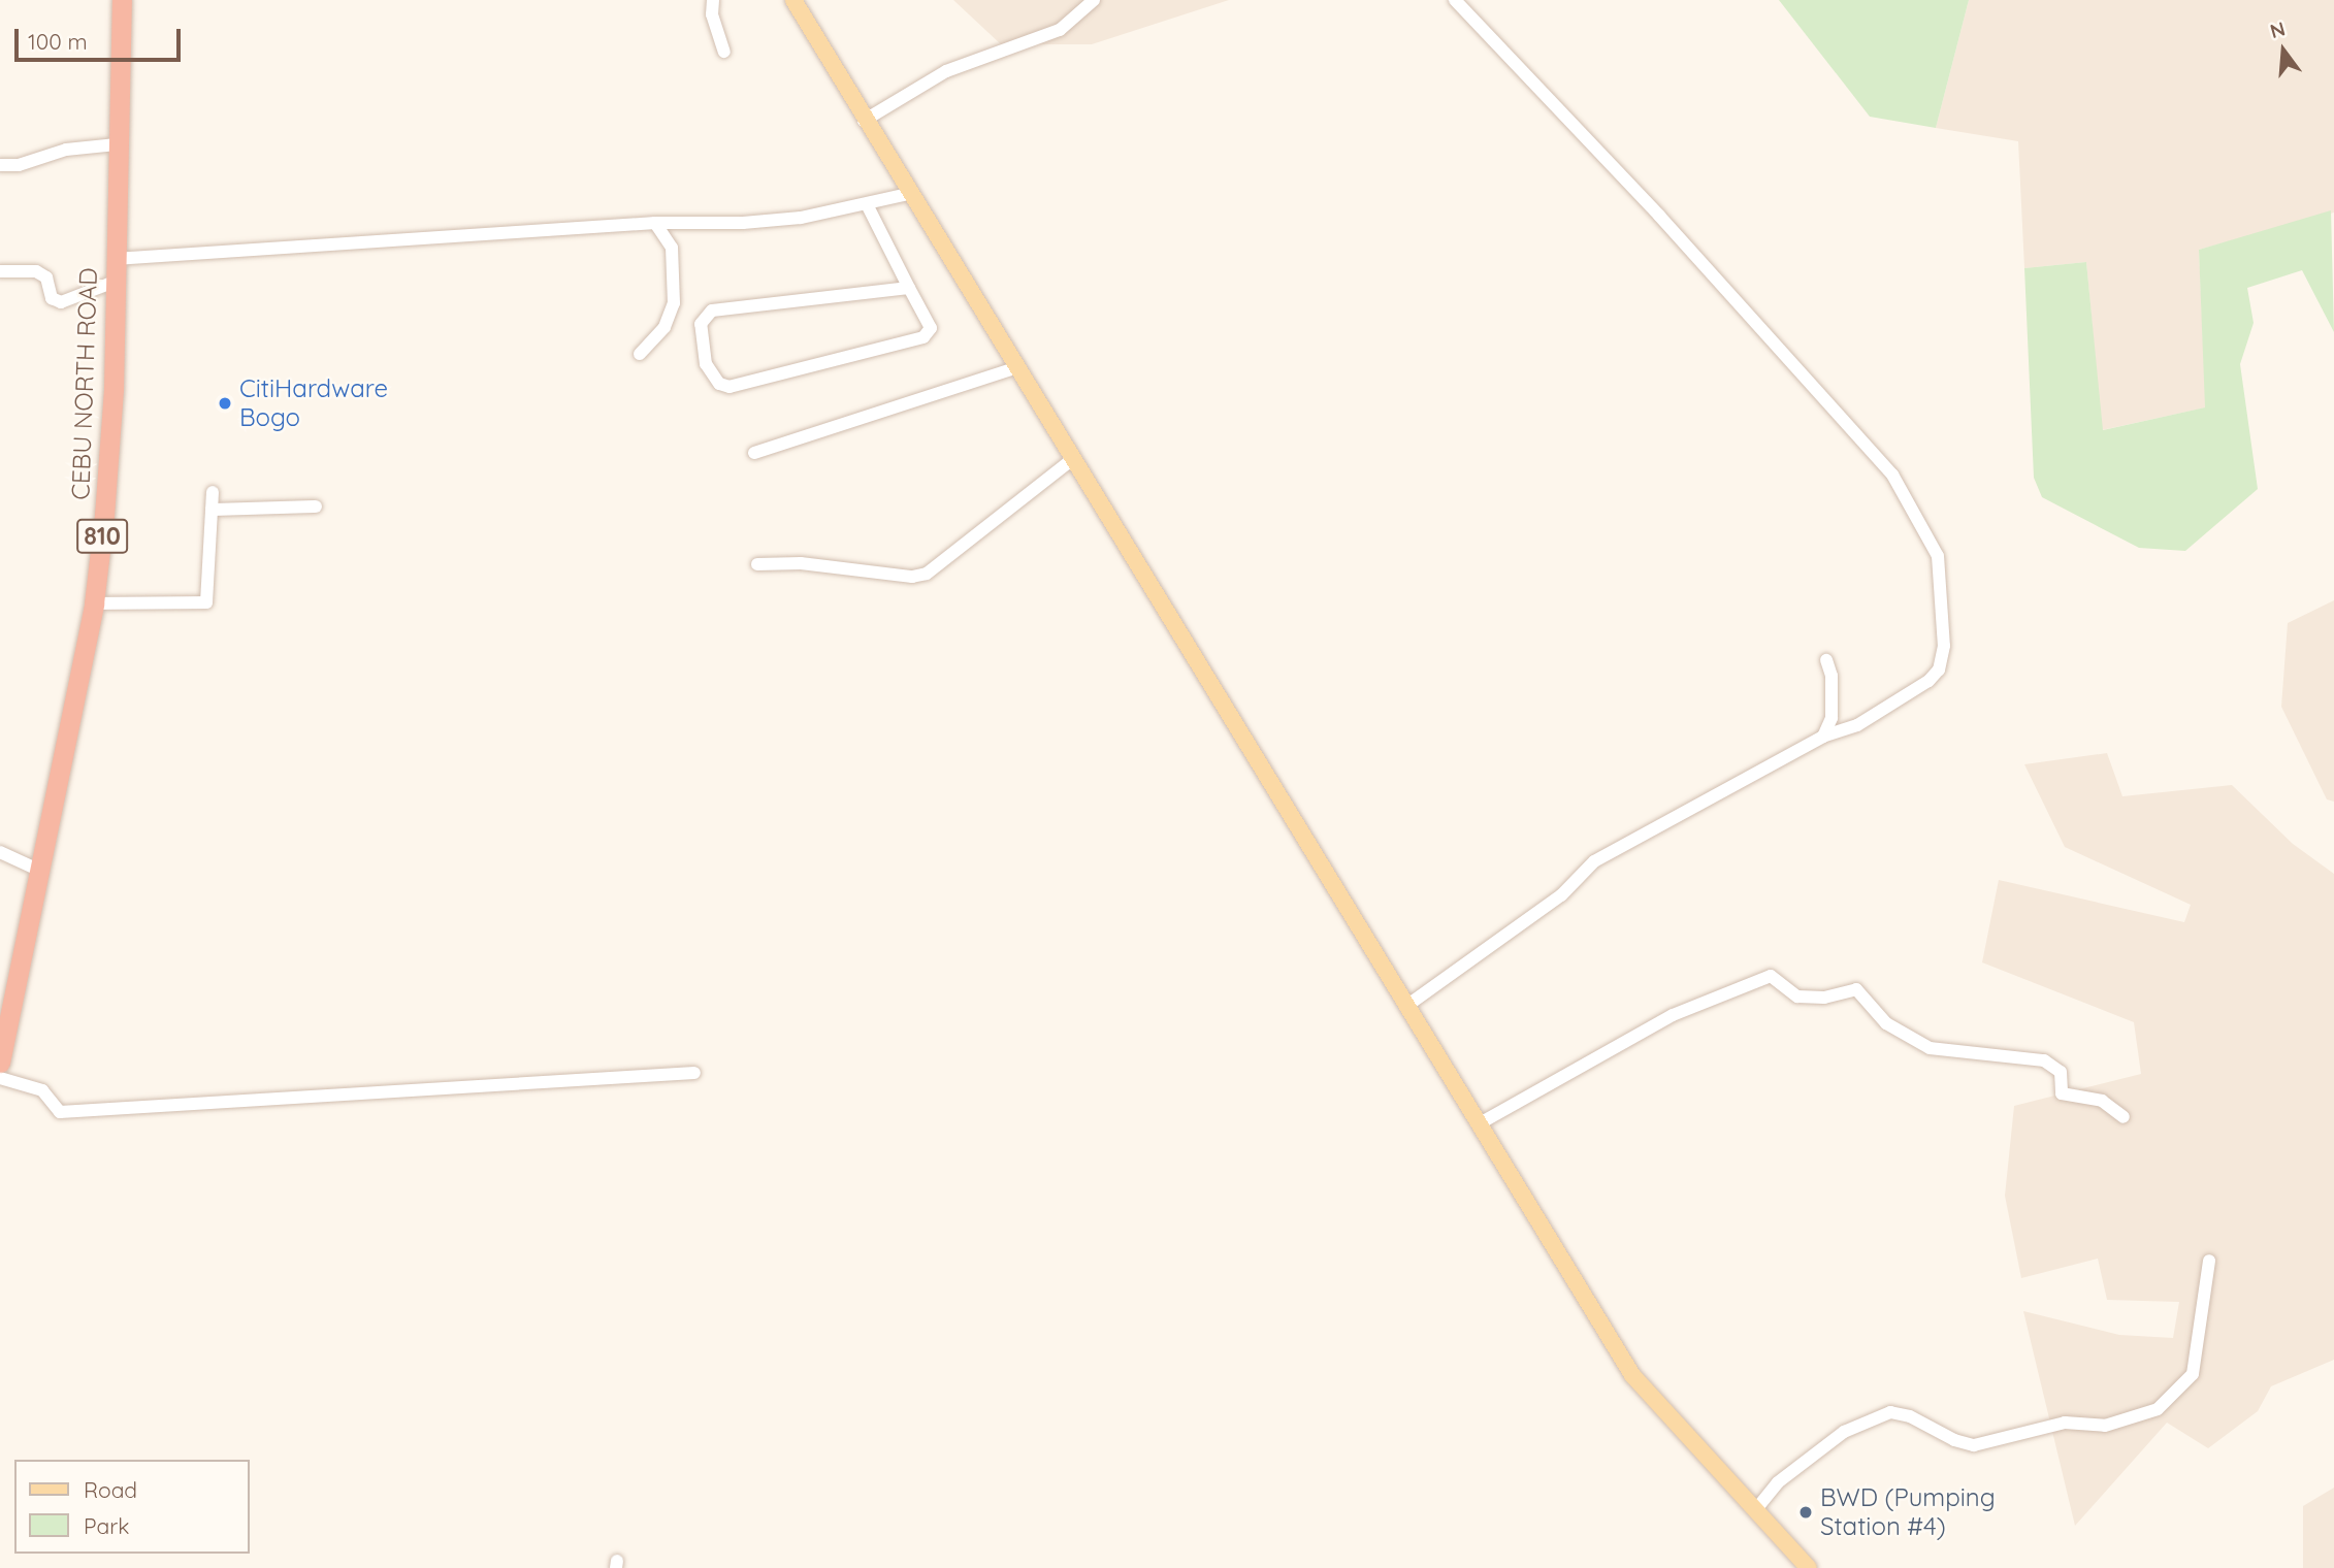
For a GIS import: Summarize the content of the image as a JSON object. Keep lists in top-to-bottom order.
{
  "streets": {
    "highway": ["CEBU NORTH ROAD", "810"]
  },
  "places": ["CitiHardware Bogo", "BWD (Pumping Station #4)"],
  "legend": ["Road", "Park"],
  "scale_bar": "100 m",
  "north": "top"
}
